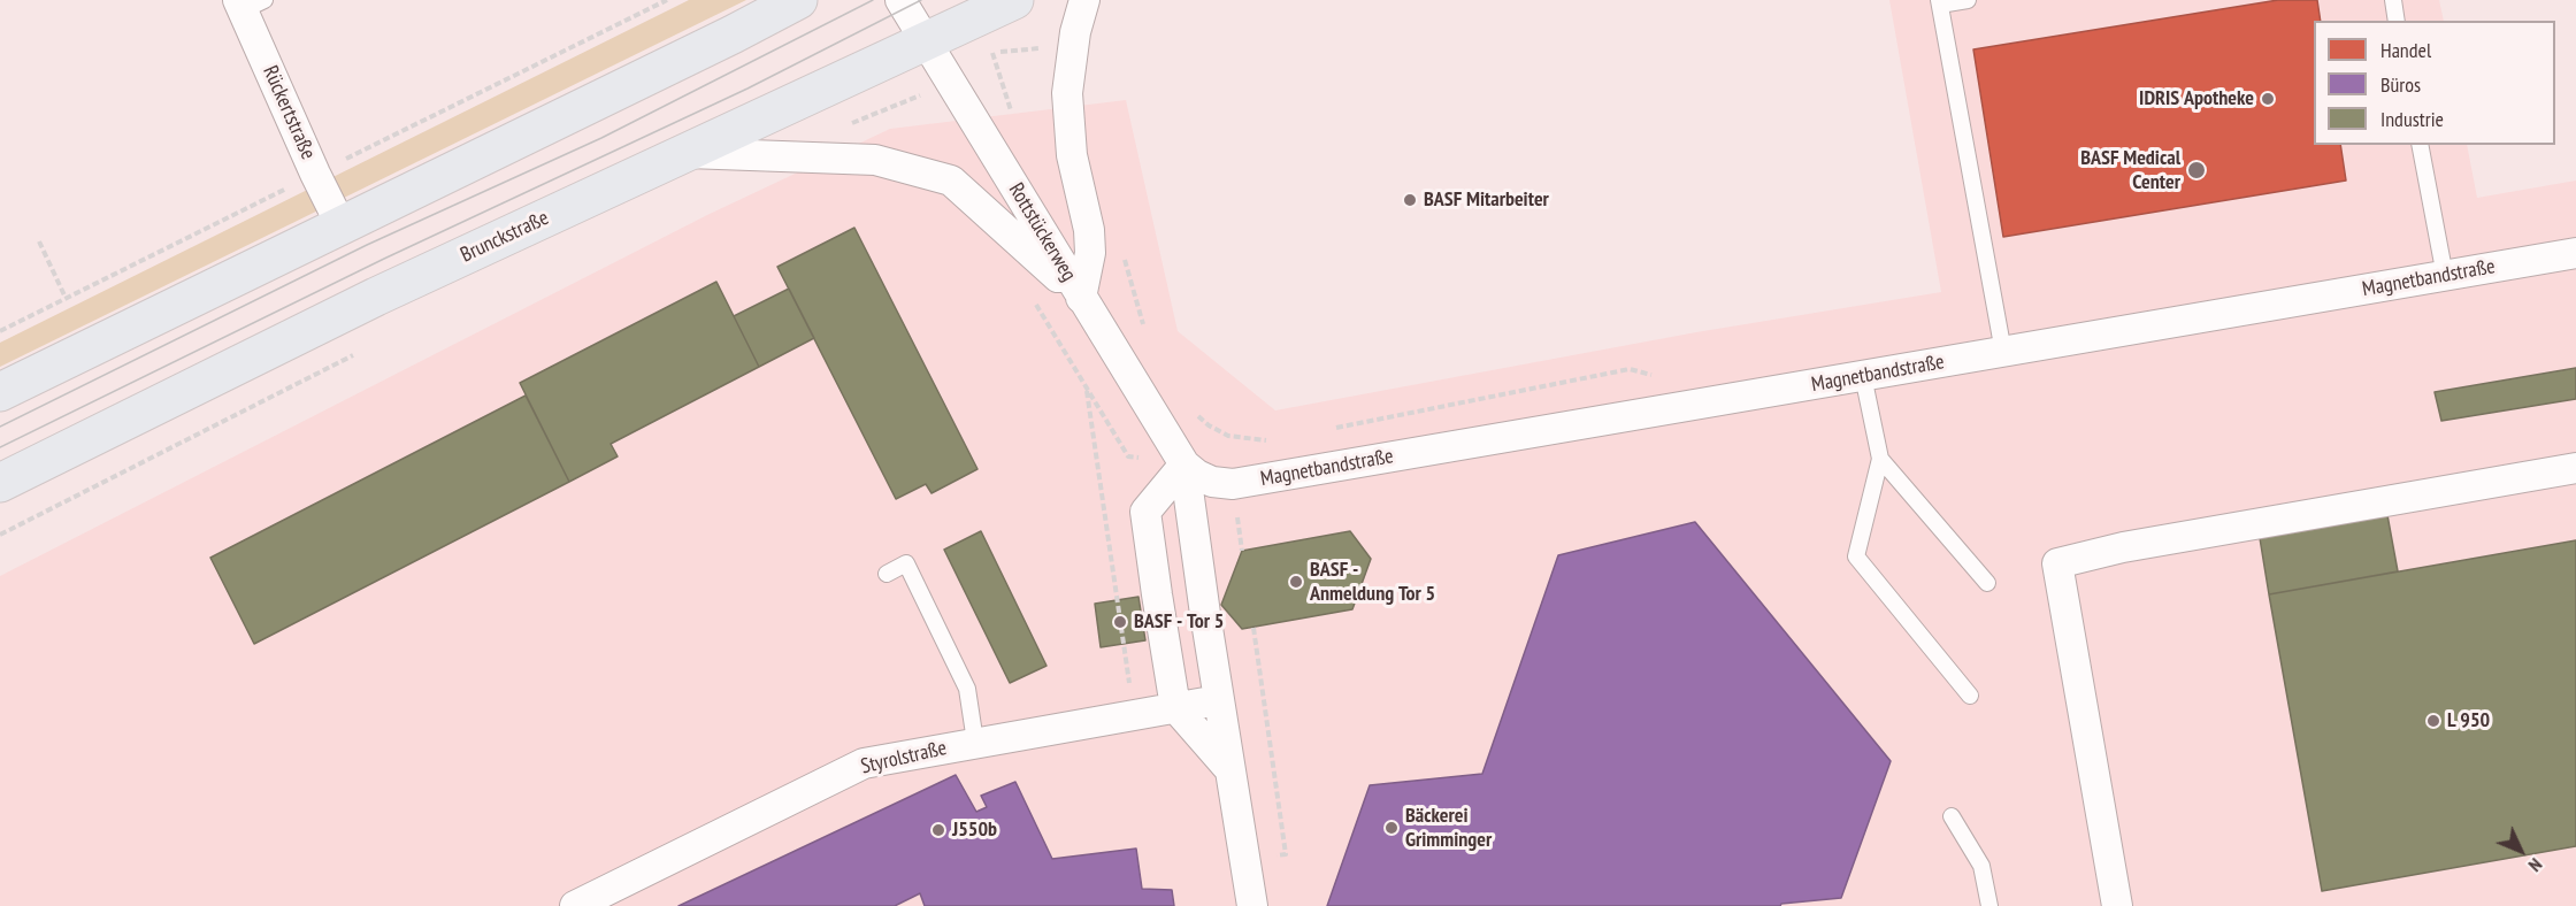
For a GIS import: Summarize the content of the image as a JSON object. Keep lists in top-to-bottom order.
{
  "streets": {
    "main road": ["Brunckstraße"],
    "street": [
      "Rückertstraße",
      "Rottstückerweg",
      "Magnetbandstraße",
      "Styrolstraße"
    ]
  },
  "crossings": [
    ["Rottstückerweg", "Brunckstraße"],
    ["Rottstückerweg", "Magnetbandstraße"],
    ["Rottstückerweg", "Styrolstraße"]
  ],
  "places": [
    "IDRIS Apotheke",
    "BASF Medical Center",
    "BASF Mitarbeiter",
    "BASF - Anmeldung Tor 5",
    "BASF - Tor 5",
    "L 950",
    "Bäckerei Grimminger",
    "J550b"
  ],
  "legend": ["Handel", "Büros", "Industrie"],
  "north": "bottom right"
}
